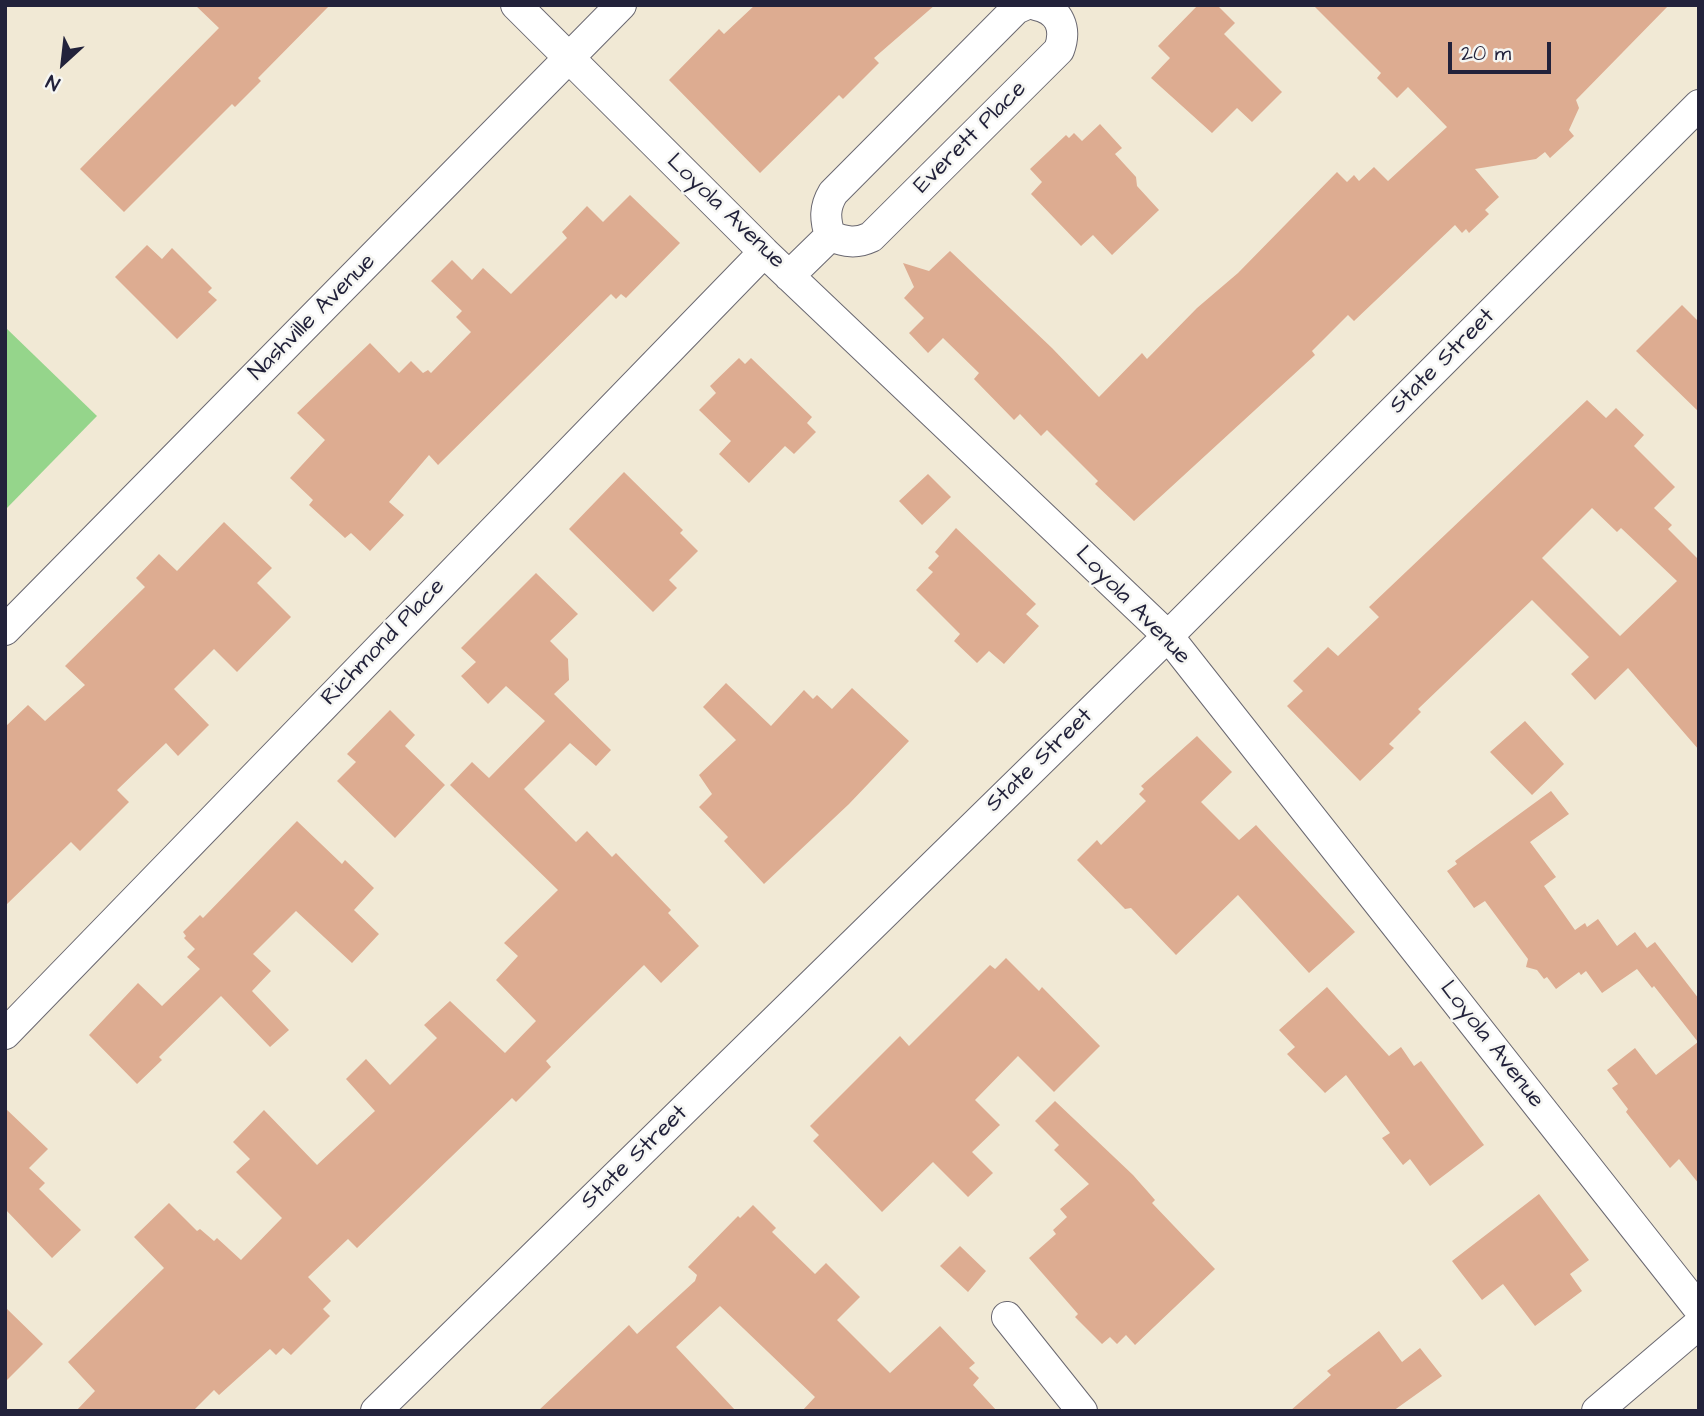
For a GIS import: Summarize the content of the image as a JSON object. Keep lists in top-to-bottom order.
{
  "streets": {
    "street": [
      "Everett Place",
      "Loyola Avenue",
      "Nashville Avenue",
      "State Street",
      "Richmond Place"
    ]
  },
  "crossings": [
    ["Loyola Avenue", "Nashville Avenue"],
    ["Loyola Avenue", "State Street"],
    ["Loyola Avenue", "Richmond Place"]
  ],
  "scale_bar": "20 m",
  "north": "bottom left"
}
